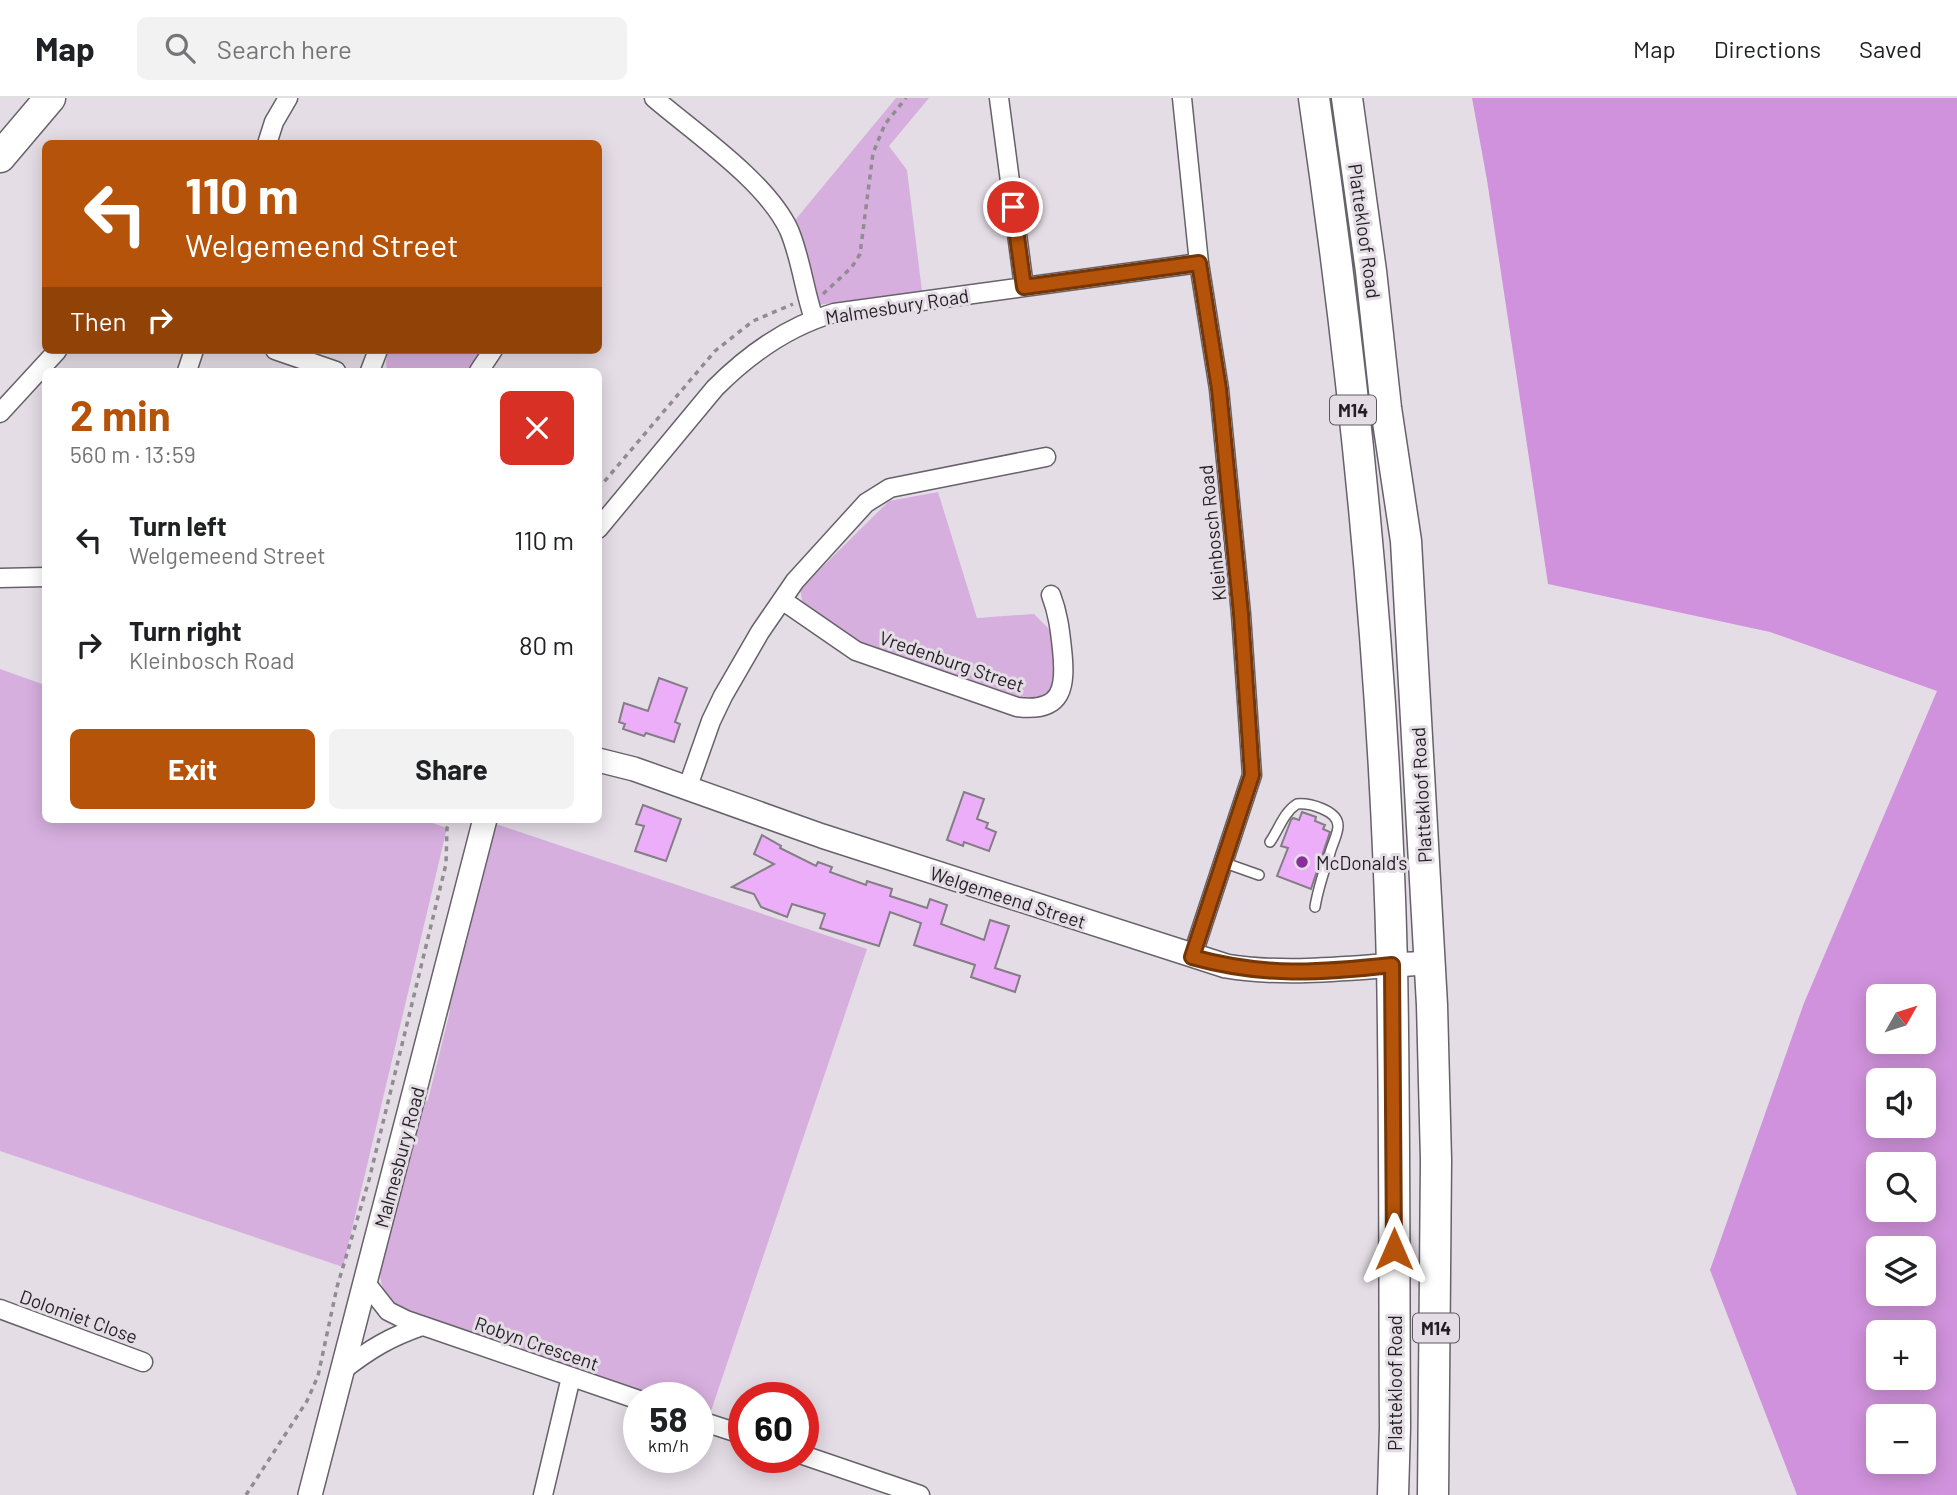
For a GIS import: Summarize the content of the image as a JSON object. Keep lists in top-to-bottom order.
{
  "streets": {
    "main road": ["Plattekloof Road", "M14"],
    "street": [
      "Malmesbury Road",
      "Kleinbosch Road",
      "Vredenburg Street",
      "Welgemeend Street",
      "Dolomiet Close",
      "Robyn Crescent"
    ]
  },
  "crossings": [
    ["Plattekloof Road", "Welgemeend Street"],
    ["Malmesbury Road", "Kleinbosch Road"],
    ["Malmesbury Road", "Robyn Crescent"],
    ["Kleinbosch Road", "Welgemeend Street"]
  ],
  "places": ["McDonald's"],
  "north": "top right",
  "page": {
    "header": "Map",
    "search": "Search here",
    "nav": ["Map", "Directions", "Saved"],
    "turn": ["110 m", "Welgemeend Street"],
    "then": "Then",
    "heading": ["2 min", "560 m · 13:59"],
    "list": [
      {
        "name": "Turn left",
        "note": "Welgemeend Street",
        "value": "110 m"
      },
      {
        "name": "Turn right",
        "note": "Kleinbosch Road",
        "value": "80 m"
      }
    ],
    "buttons": ["Exit", "Share"],
    "map_buttons": ["+", "−"],
    "speed": "58 km/h",
    "limit": "60"
  }
}
